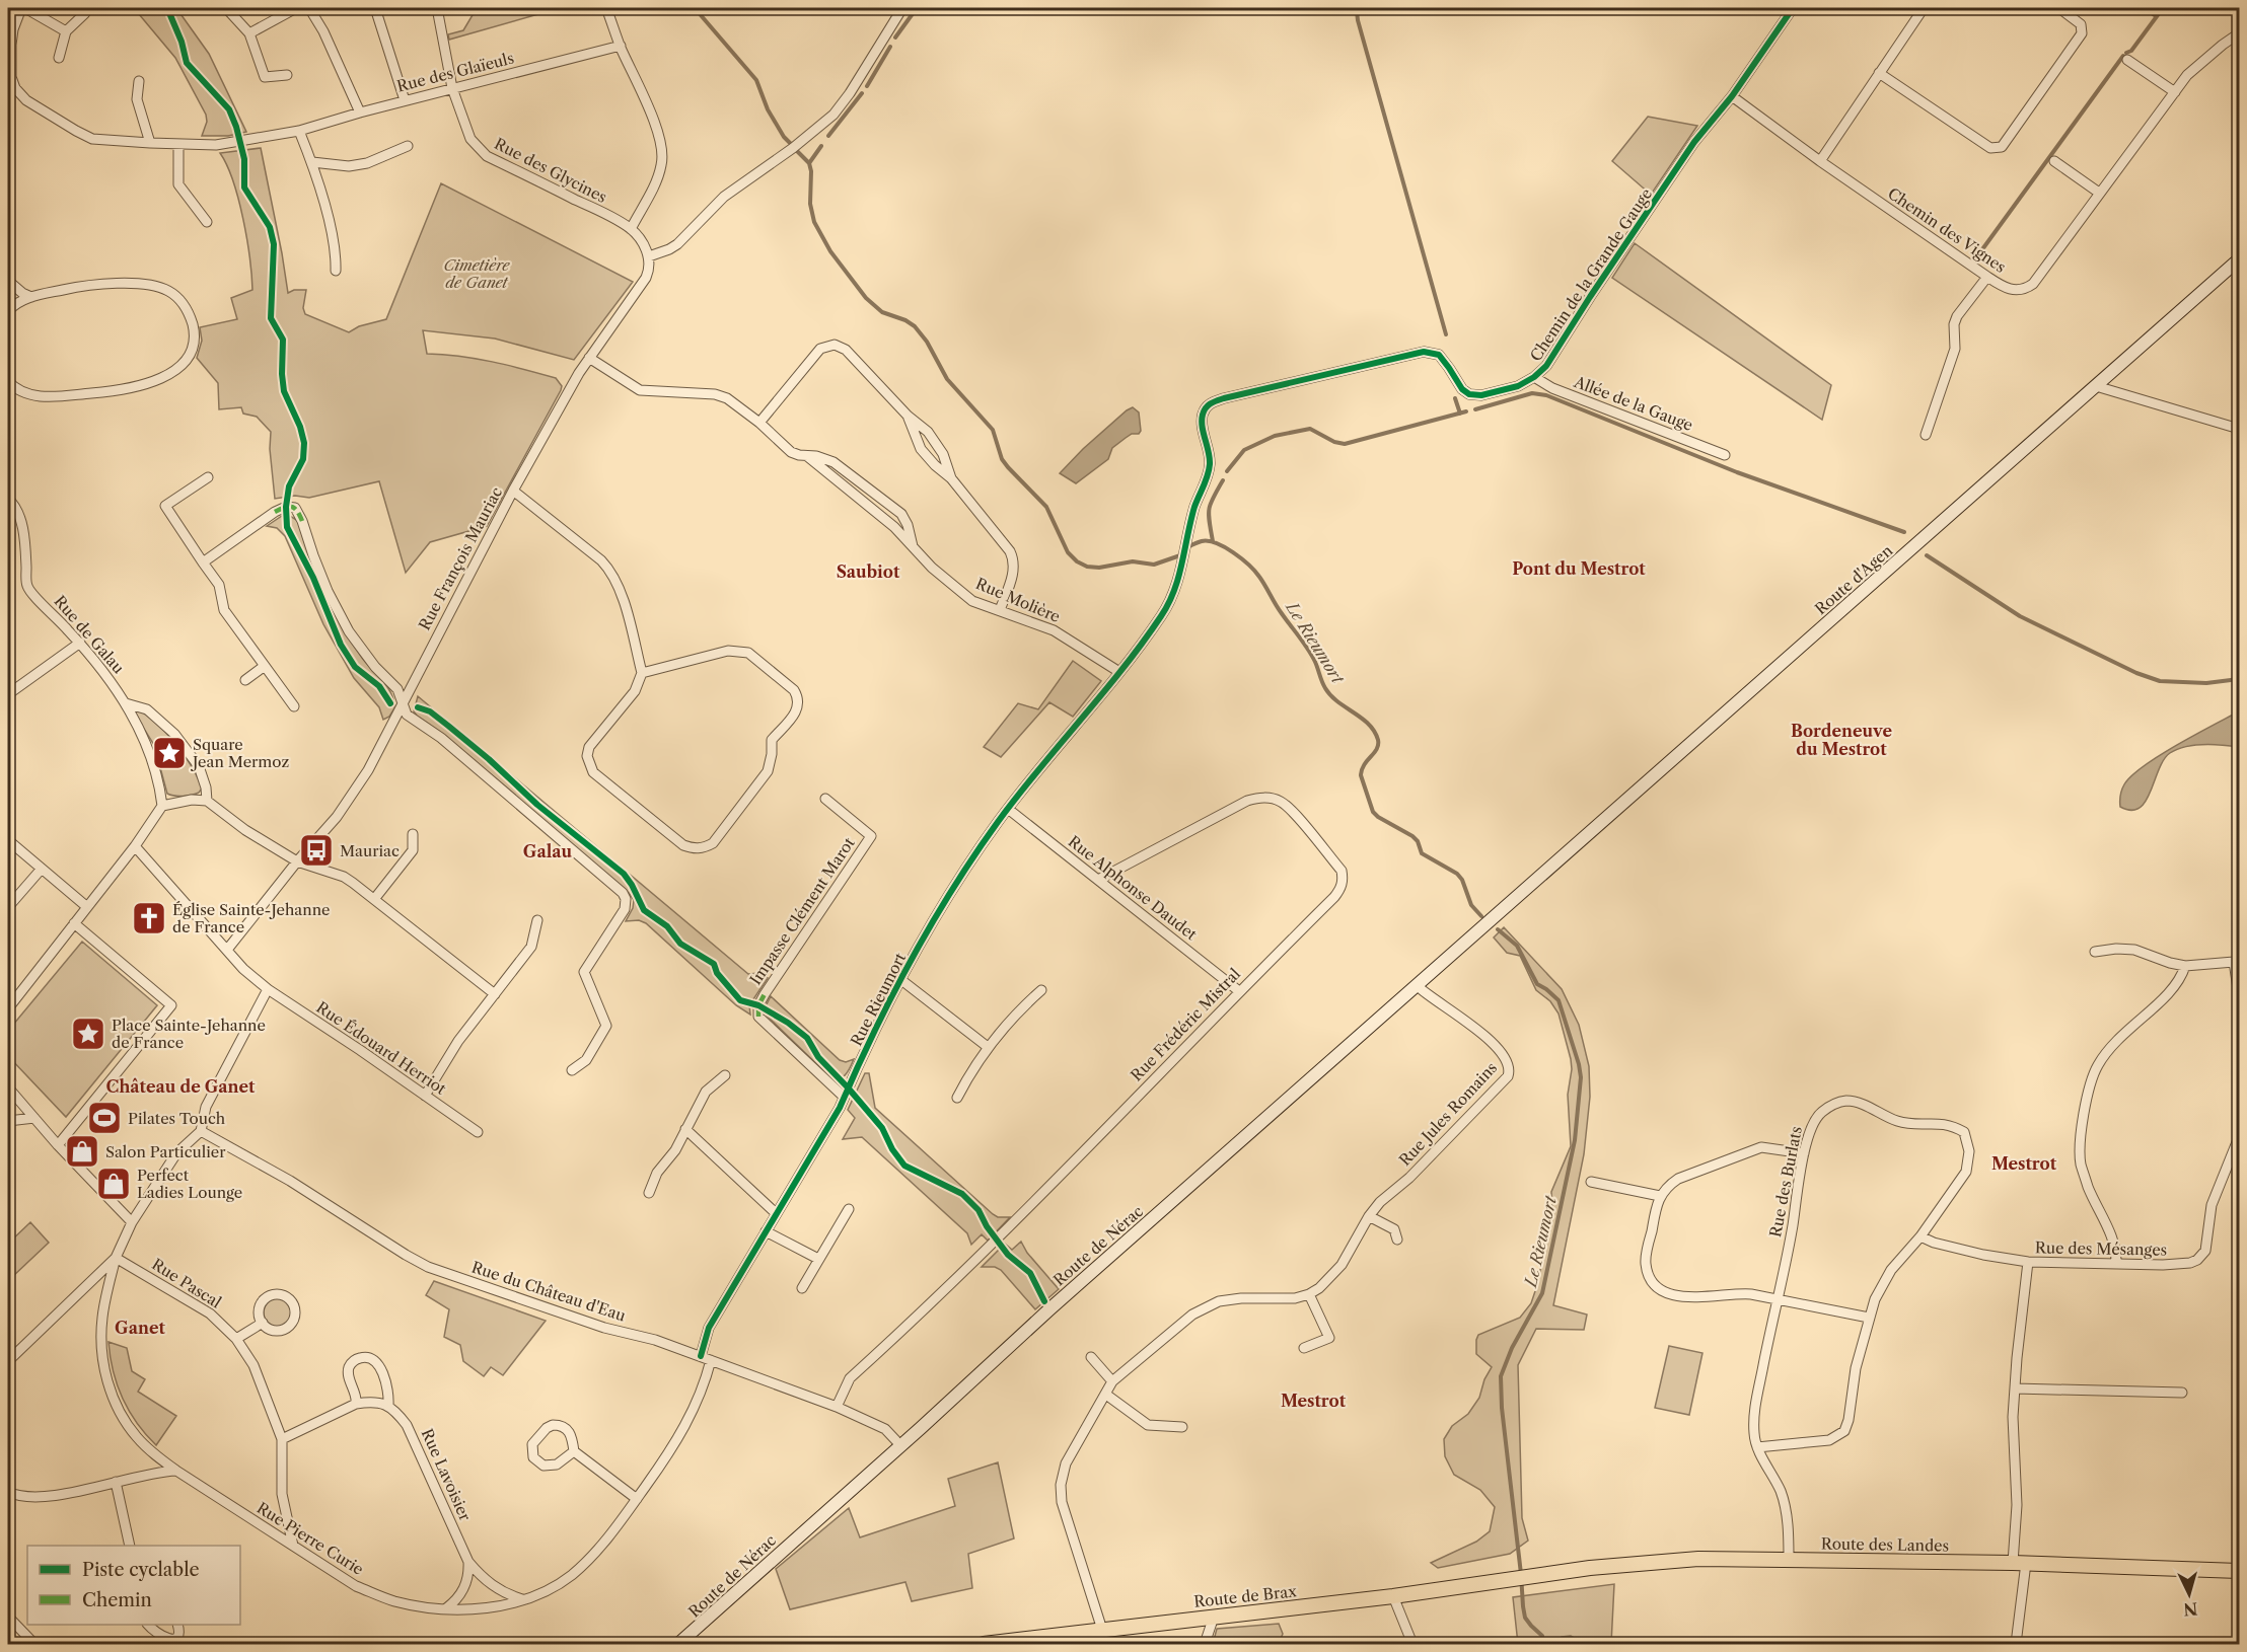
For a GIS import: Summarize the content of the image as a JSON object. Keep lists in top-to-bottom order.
{
  "streets": {
    "main road": [
      "Route d'Agen",
      "Route de Nérac",
      "Route des Landes",
      "Route de Brax"
    ],
    "street": [
      "Rue des Glaïeuls",
      "Rue des Glycines",
      "Chemin des Vignes",
      "Chemin de la Grande Gauge",
      "Allée de la Gauge",
      "Rue François Mauriac",
      "Rue Molière",
      "Rue de Galau",
      "Rue Alphonse Daudet",
      "Impasse Clément Marot",
      "Rue Rieumort",
      "Rue Frédéric Mistral",
      "Rue Édouard Herriot",
      "Rue Jules Romains",
      "Rue des Burlats",
      "Rue des Mésanges",
      "Rue Pascal",
      "Rue du Château d'Eau",
      "Rue Lavoisier",
      "Rue Pierre Curie"
    ]
  },
  "crossings": [
    ["Rue des Glaïeuls", "Rue des Glycines"],
    ["Rue des Glycines", "Rue François Mauriac"],
    ["Chemin des Vignes", "Chemin de la Grande Gauge"],
    ["Chemin de la Grande Gauge", "Allée de la Gauge"],
    ["Chemin de la Grande Gauge", "Rue Rieumort"],
    ["Rue François Mauriac", "Rue Molière"],
    ["Rue François Mauriac", "Rue Édouard Herriot"],
    ["Route d'Agen", "Route de Nérac"],
    ["Rue Molière", "Rue Rieumort"],
    ["Rue Alphonse Daudet", "Rue Rieumort"],
    ["Rue Alphonse Daudet", "Rue Frédéric Mistral"],
    ["Impasse Clément Marot", "Rue Rieumort"],
    ["Rue Rieumort", "Rue du Château d'Eau"],
    ["Rue Frédéric Mistral", "Rue du Château d'Eau"],
    ["Rue Jules Romains", "Route de Nérac"],
    ["Rue Jules Romains", "Route de Brax"],
    ["Route de Nérac", "Rue du Château d'Eau"],
    ["Rue des Mésanges", "Route des Landes"],
    ["Rue Pascal", "Rue Pierre Curie"],
    ["Rue du Château d'Eau", "Rue Pierre Curie"],
    ["Rue Lavoisier", "Rue Pierre Curie"],
    ["Route des Landes", "Route de Brax"]
  ],
  "districts": [
    "Pont du Mestrot",
    "Saubiot",
    "Bordeneuve du Mestrot",
    "Galau",
    "Château de Ganet",
    "Mestrot",
    "Ganet",
    "Mestrot"
  ],
  "water": ["Le Rieumort"],
  "parks": ["Cimetière de Ganet"],
  "places": {
    "place": ["Square Jean Mermoz", "Place Sainte-Jehanne de France"],
    "bus stop": ["Mauriac"],
    "church": ["Église Sainte-Jehanne de France"],
    "sports": ["Pilates Touch"],
    "shop": ["Salon Particulier", "Perfect Ladies Lounge"]
  },
  "legend": ["Piste cyclable", "Chemin"],
  "north": "bottom"
}
